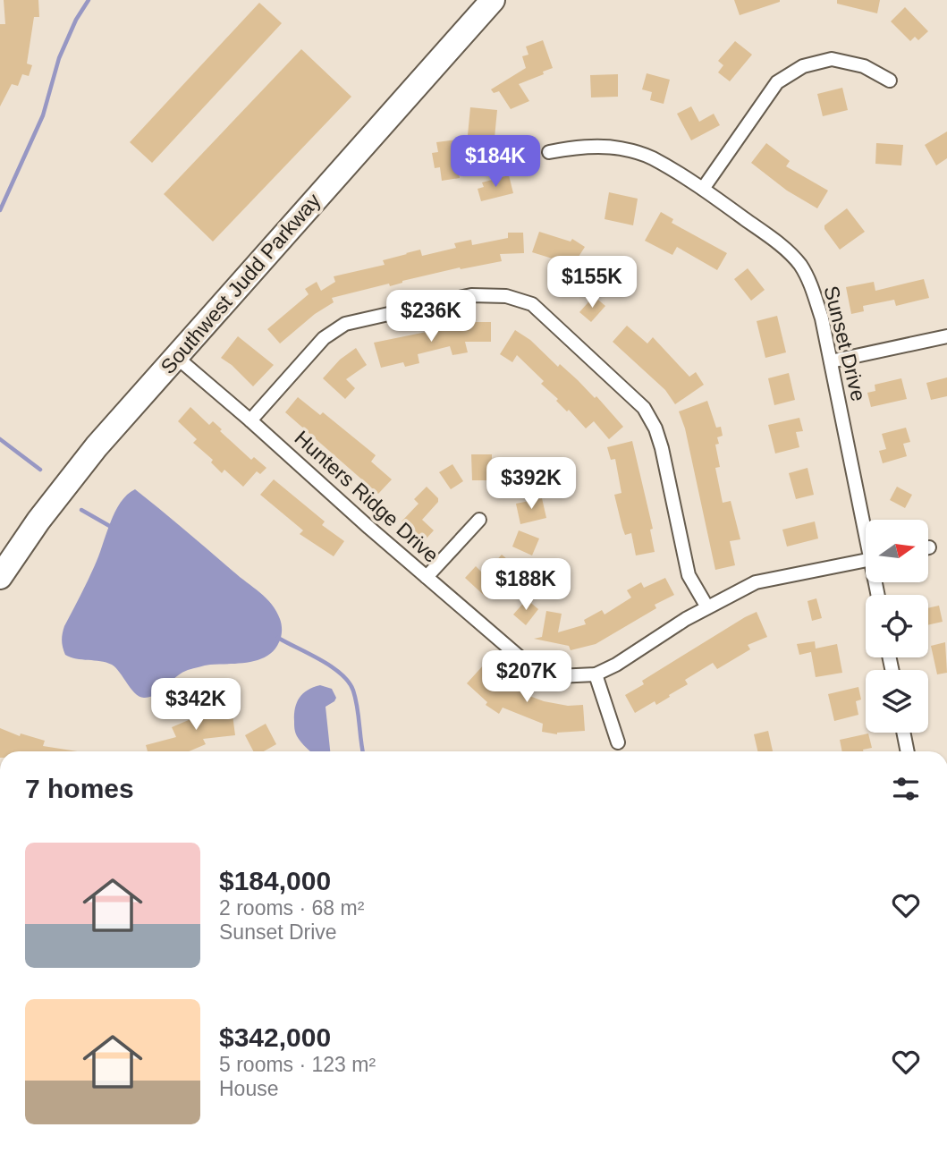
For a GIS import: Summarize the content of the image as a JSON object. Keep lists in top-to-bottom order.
{
  "streets": {
    "highway": ["Southwest Judd Parkway"],
    "street": ["Sunset Drive", "Hunters Ridge Drive"]
  },
  "crossings": [
    ["Southwest Judd Parkway", "Hunters Ridge Drive"]
  ],
  "north": "right",
  "page": {
    "price": [
      "$184K",
      "$155K",
      "$236K",
      "$392K",
      "$188K",
      "$207K",
      "$342K"
    ],
    "heading": "7 homes",
    "list": [
      {
        "name": "$184,000",
        "note": "2 rooms · 68 m² · Sunset Drive"
      },
      {
        "name": "$342,000",
        "note": "5 rooms · 123 m² · House"
      }
    ]
  }
}
